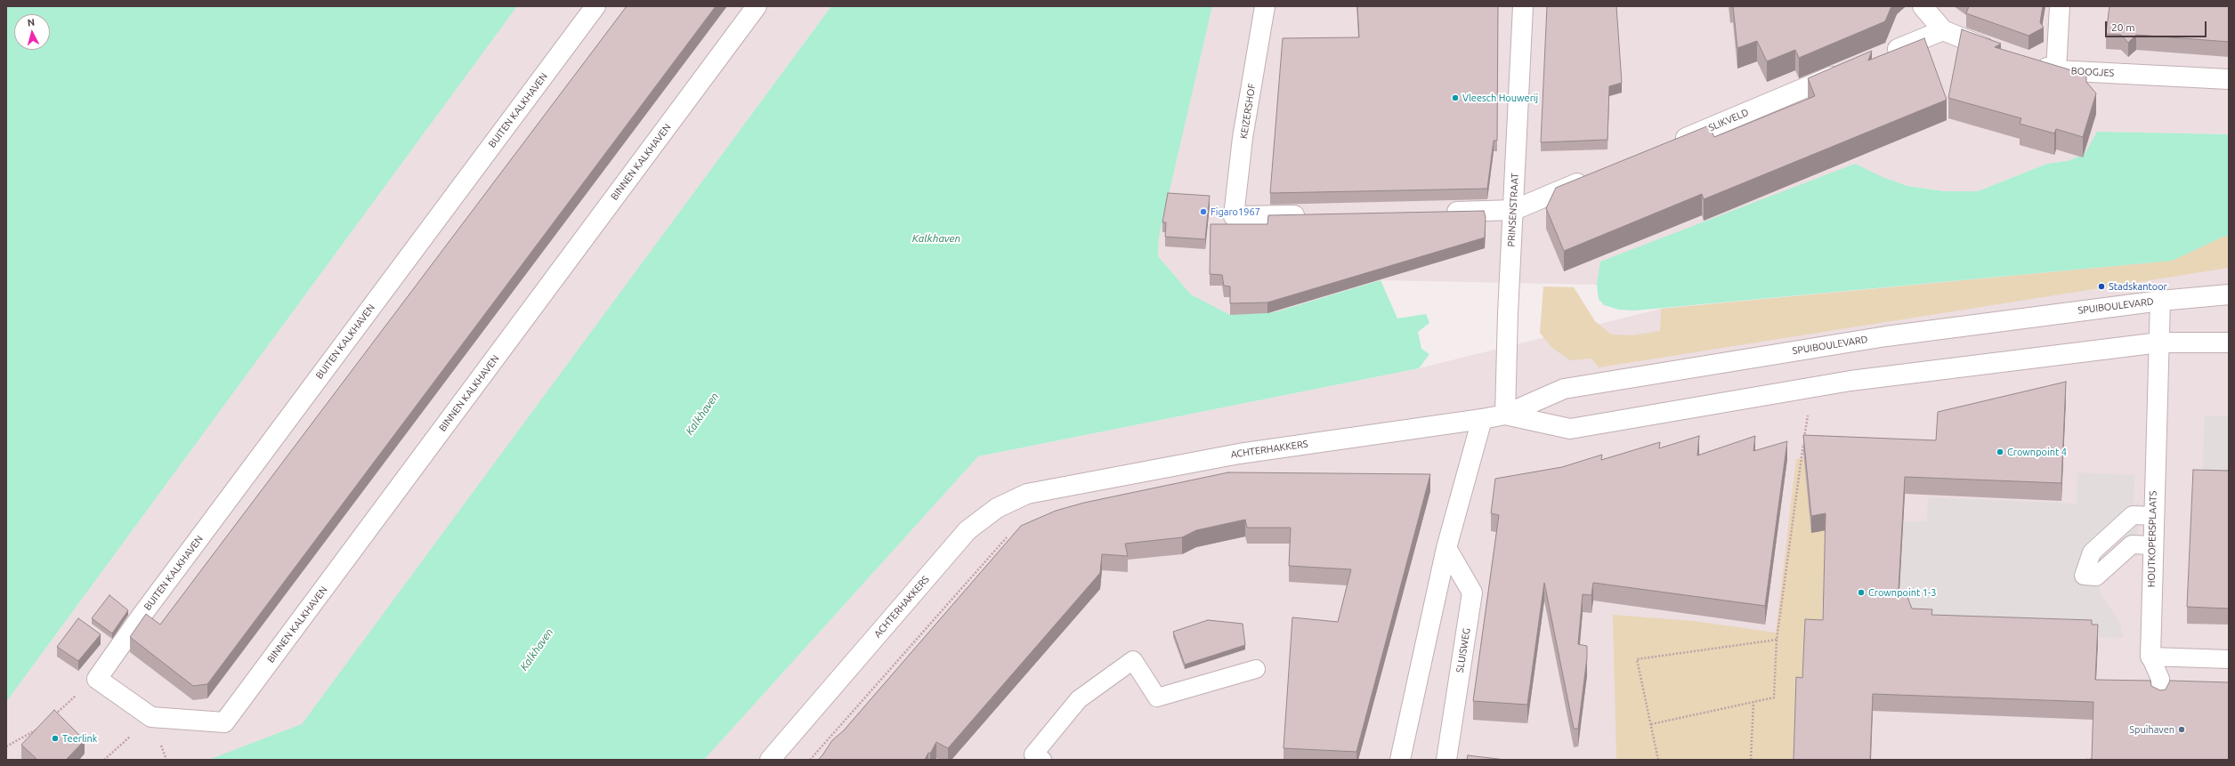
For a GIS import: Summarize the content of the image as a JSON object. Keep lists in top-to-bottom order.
{
  "streets": {
    "street": [
      "BOOGJES",
      "BUITEN KALKHAVEN",
      "KEIZERSHOF",
      "SLIKVELD",
      "BINNEN KALKHAVEN",
      "PRINSENSTRAAT",
      "SPUIBOULEVARD",
      "ACHTERHAKKERS",
      "HOUTKOPERSPLAATS",
      "SLUISWEG"
    ]
  },
  "crossings": [
    ["PRINSENSTRAAT", "SPUIBOULEVARD"],
    ["SPUIBOULEVARD", "ACHTERHAKKERS"],
    ["SPUIBOULEVARD", "HOUTKOPERSPLAATS"]
  ],
  "water": ["Kalkhaven"],
  "places": [
    "Vleesch Houwerij",
    "Figaro1967",
    "Stadskantoor",
    "Crownpoint 4",
    "Crownpoint 1-3",
    "Spuihaven",
    "Teerlink"
  ],
  "scale_bar": "20 m",
  "north": "top"
}
